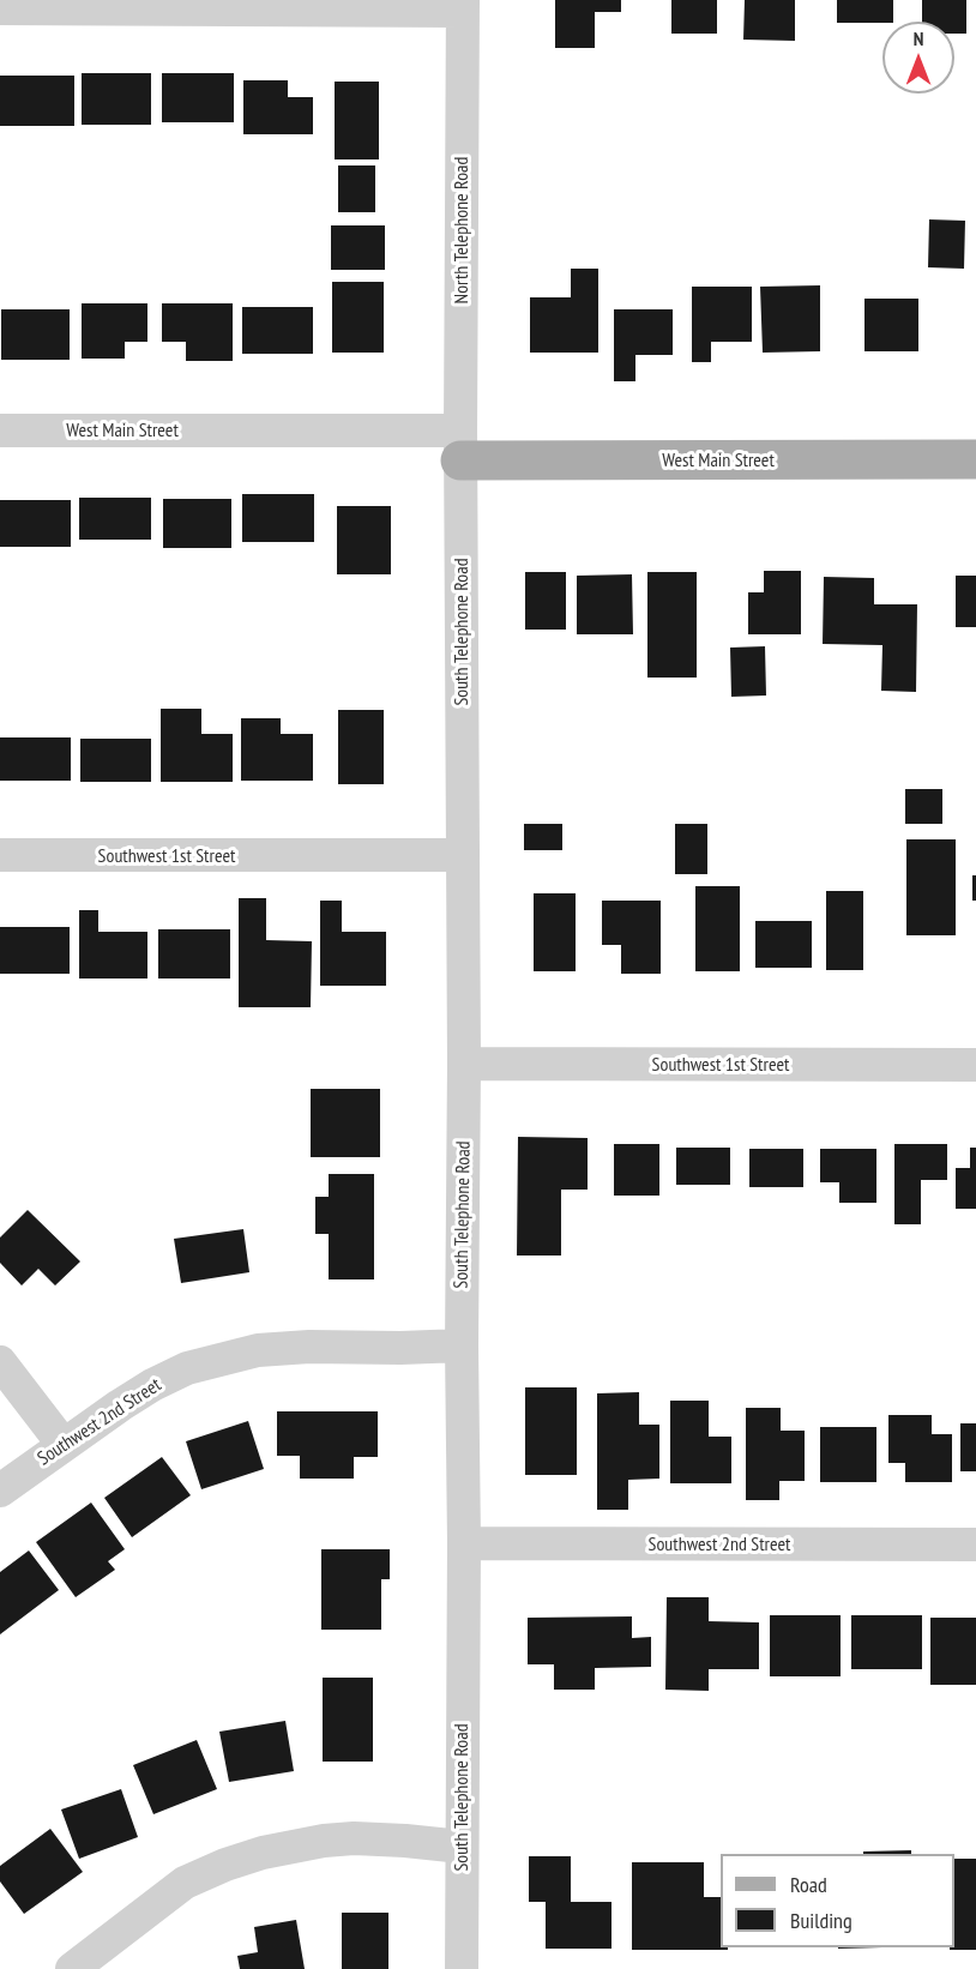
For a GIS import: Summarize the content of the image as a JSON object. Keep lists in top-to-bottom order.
{
  "streets": {
    "main road": ["West Main Street"],
    "street": [
      "North Telephone Road",
      "South Telephone Road",
      "Southwest 1st Street",
      "Southwest 2nd Street"
    ]
  },
  "crossings": [
    ["North Telephone Road", "West Main Street"],
    ["North Telephone Road", "South Telephone Road"],
    ["West Main Street", "South Telephone Road"],
    ["South Telephone Road", "Southwest 1st Street"],
    ["South Telephone Road", "Southwest 2nd Street"]
  ],
  "legend": ["Road", "Building"],
  "north": "top"
}
